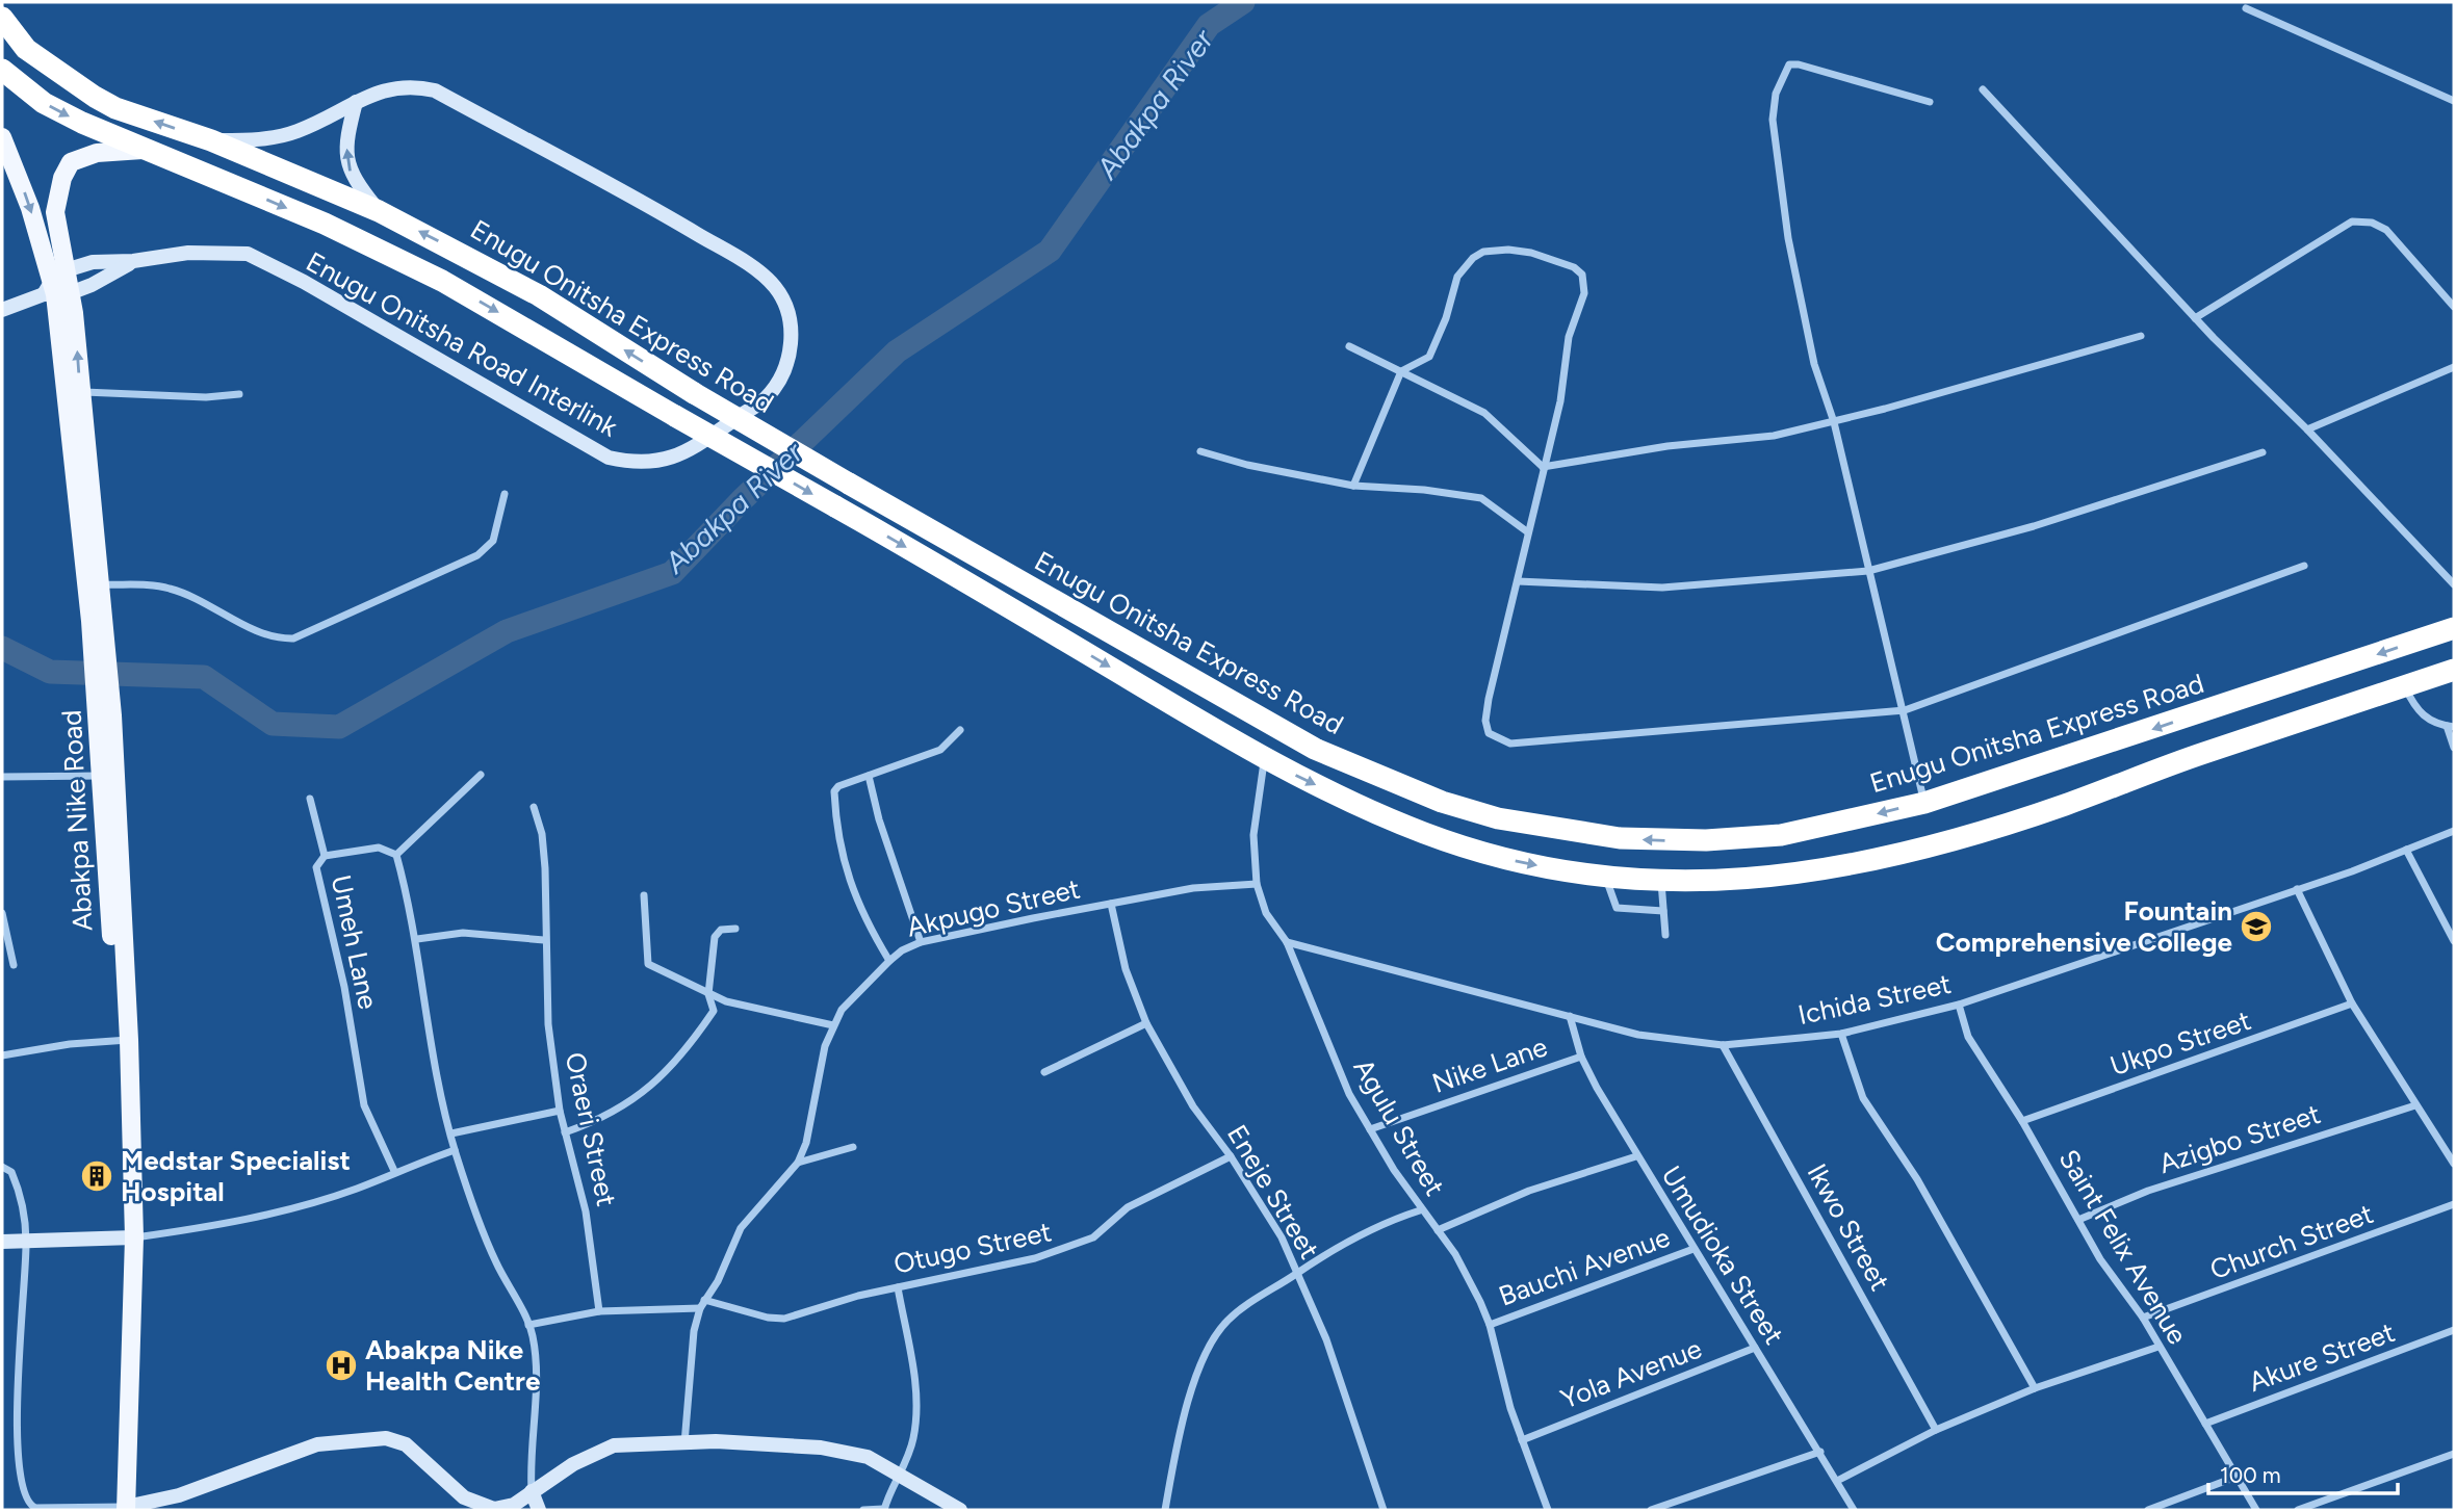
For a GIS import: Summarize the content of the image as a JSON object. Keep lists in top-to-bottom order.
{
  "streets": {
    "highway": ["Enugu Onitsha Express Road"],
    "main road": ["Abakpa Nike Road"],
    "street": [
      "Enugu Onitsha Road Interlink",
      "Akpugo Street",
      "Umeh Lane",
      "Ichida Street",
      "Ukpo Street",
      "Nike Lane",
      "Agulu Street",
      "Oraeri Street",
      "Azigbo Street",
      "Eneje Street",
      "Ikwo Street",
      "Church Street",
      "Saint Felix Avenue",
      "Otugo Street",
      "Umudioka Street",
      "Bauchi Avenue",
      "Akure Street",
      "Yola Avenue"
    ]
  },
  "crossings": [
    ["Enugu Onitsha Express Road", "Enugu Onitsha Road Interlink"],
    ["Enugu Onitsha Express Road", "Agulu Street"],
    ["Enugu Onitsha Road Interlink", "Abakpa Nike Road"],
    ["Akpugo Street", "Agulu Street"],
    ["Akpugo Street", "Eneje Street"],
    ["Akpugo Street", "Otugo Street"],
    ["Ichida Street", "Agulu Street"],
    ["Ichida Street", "Ikwo Street"],
    ["Ichida Street", "Saint Felix Avenue"],
    ["Ichida Street", "Umudioka Street"],
    ["Ukpo Street", "Saint Felix Avenue"],
    ["Nike Lane", "Agulu Street"],
    ["Nike Lane", "Umudioka Street"],
    ["Agulu Street", "Bauchi Avenue"],
    ["Agulu Street", "Yola Avenue"],
    ["Azigbo Street", "Saint Felix Avenue"],
    ["Eneje Street", "Otugo Street"],
    ["Church Street", "Saint Felix Avenue"],
    ["Saint Felix Avenue", "Akure Street"],
    ["Umudioka Street", "Bauchi Avenue"],
    ["Umudioka Street", "Yola Avenue"]
  ],
  "water": ["Abakpa River"],
  "places": {
    "school or university": ["Fountain Comprehensive College"],
    "building": ["Medstar Specialist Hospital"],
    "hospital": ["Abakpa Nike Health Centre"]
  },
  "scale_bar": "100 m"
}
